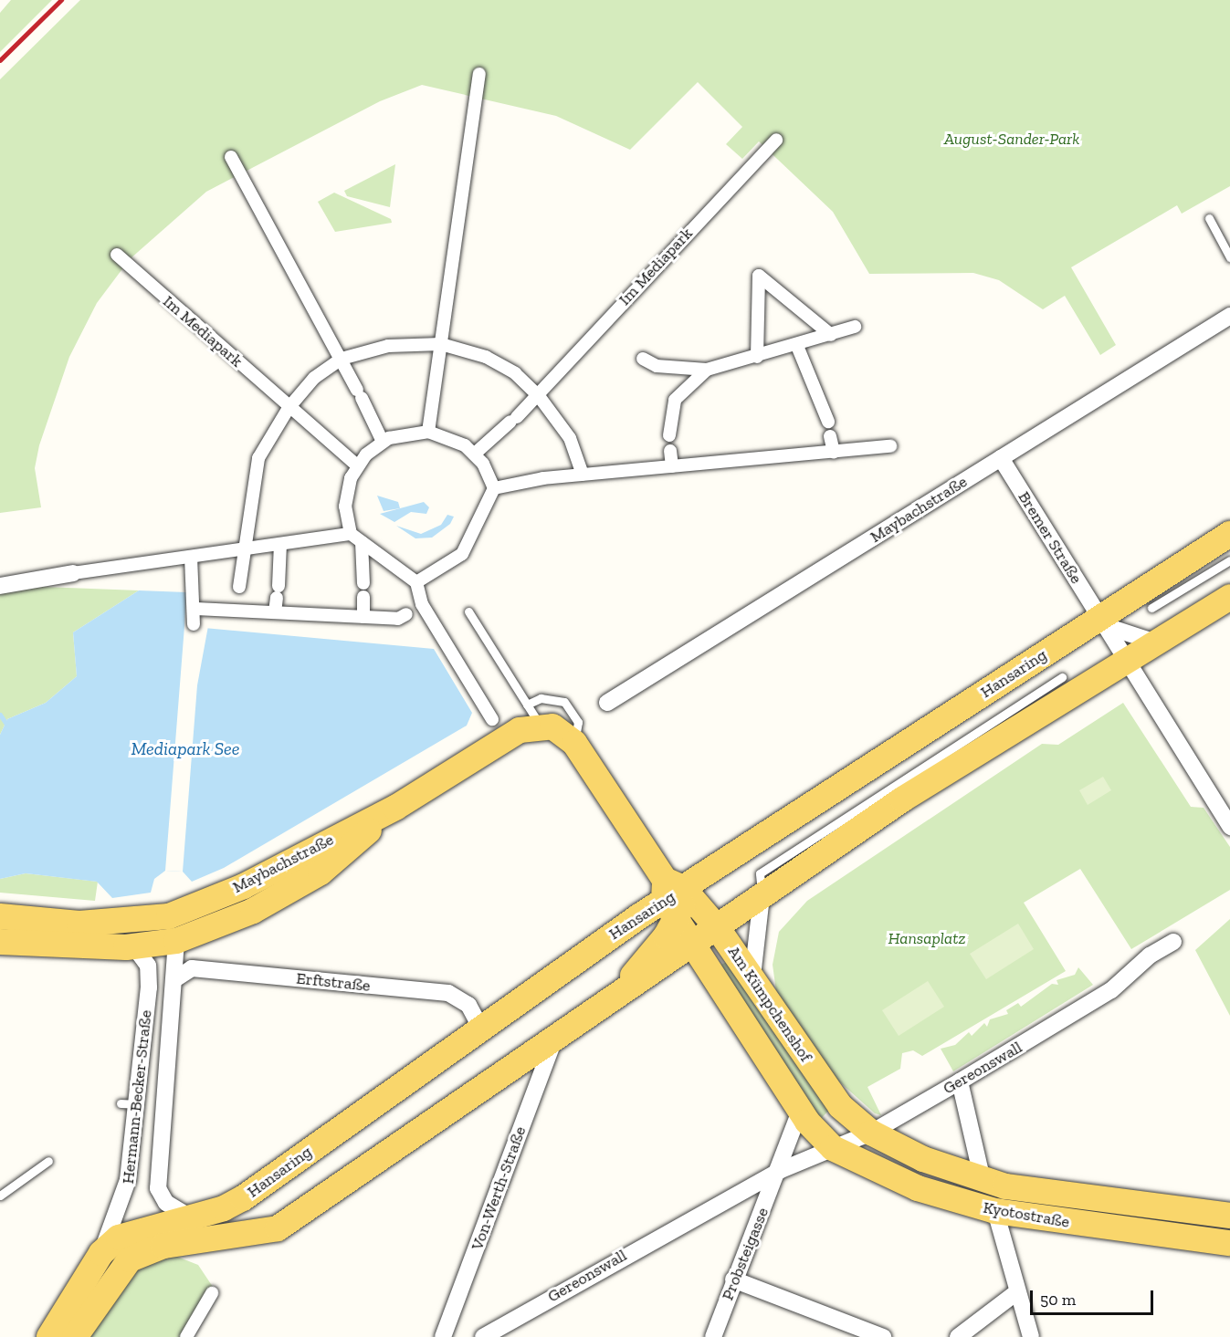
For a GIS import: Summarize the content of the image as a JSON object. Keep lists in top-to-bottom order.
{
  "streets": {
    "main road": [
      "Maybachstraße",
      "Hansaring",
      "Am Kümpchenshof",
      "Kyotostraße"
    ],
    "street": [
      "Im Mediapark",
      "Bremer Straße",
      "Erftstraße",
      "Gereonswall",
      "Hermann-Becker-Straße",
      "Von-Werth-Straße",
      "Probsteigasse"
    ]
  },
  "crossings": [
    ["Maybachstraße", "Bremer Straße"],
    ["Maybachstraße", "Am Kümpchenshof"],
    ["Maybachstraße", "Hermann-Becker-Straße"],
    ["Bremer Straße", "Hansaring"],
    ["Hansaring", "Erftstraße"],
    ["Hansaring", "Am Kümpchenshof"],
    ["Hansaring", "Hermann-Becker-Straße"],
    ["Erftstraße", "Hermann-Becker-Straße"],
    ["Am Kümpchenshof", "Gereonswall"],
    ["Am Kümpchenshof", "Kyotostraße"],
    ["Gereonswall", "Kyotostraße"],
    ["Gereonswall", "Probsteigasse"]
  ],
  "water": ["Mediapark See"],
  "parks": ["August-Sander-Park", "Hansaplatz"],
  "scale_bar": "50 m"
}
